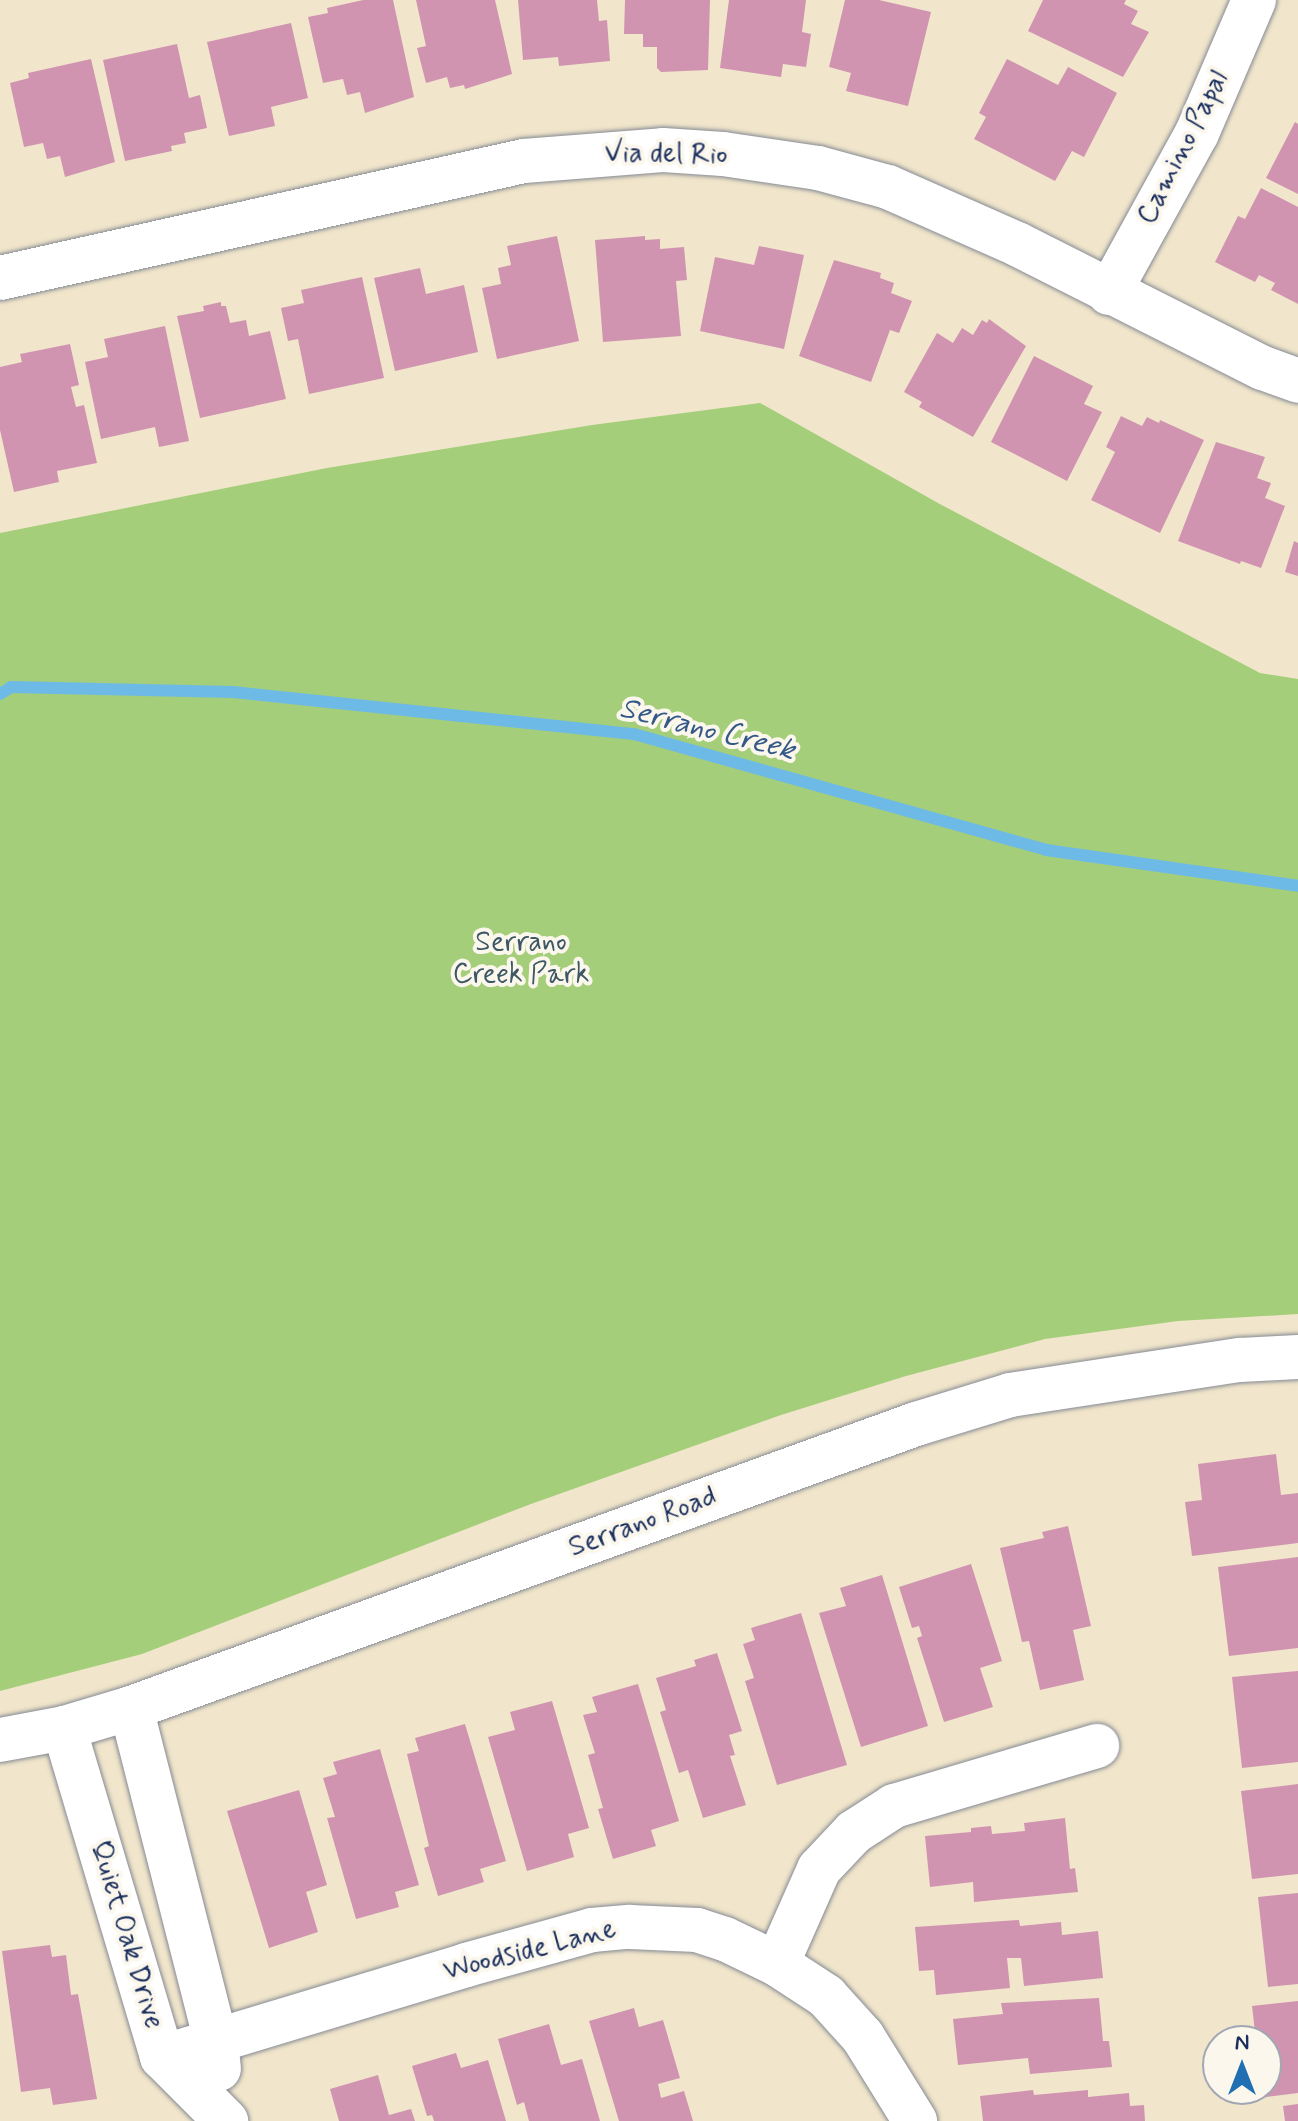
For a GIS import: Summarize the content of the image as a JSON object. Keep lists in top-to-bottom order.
{
  "streets": {
    "street": [
      "Camino Papal",
      "Via del Rio",
      "Serrano Road",
      "Quiet Oak Drive",
      "Woodside Lane"
    ]
  },
  "crossings": [
    ["Camino Papal", "Via del Rio"],
    ["Serrano Road", "Quiet Oak Drive"],
    ["Quiet Oak Drive", "Woodside Lane"]
  ],
  "water": ["Serrano Creek"],
  "parks": ["Serrano Creek Park"],
  "north": "top"
}
